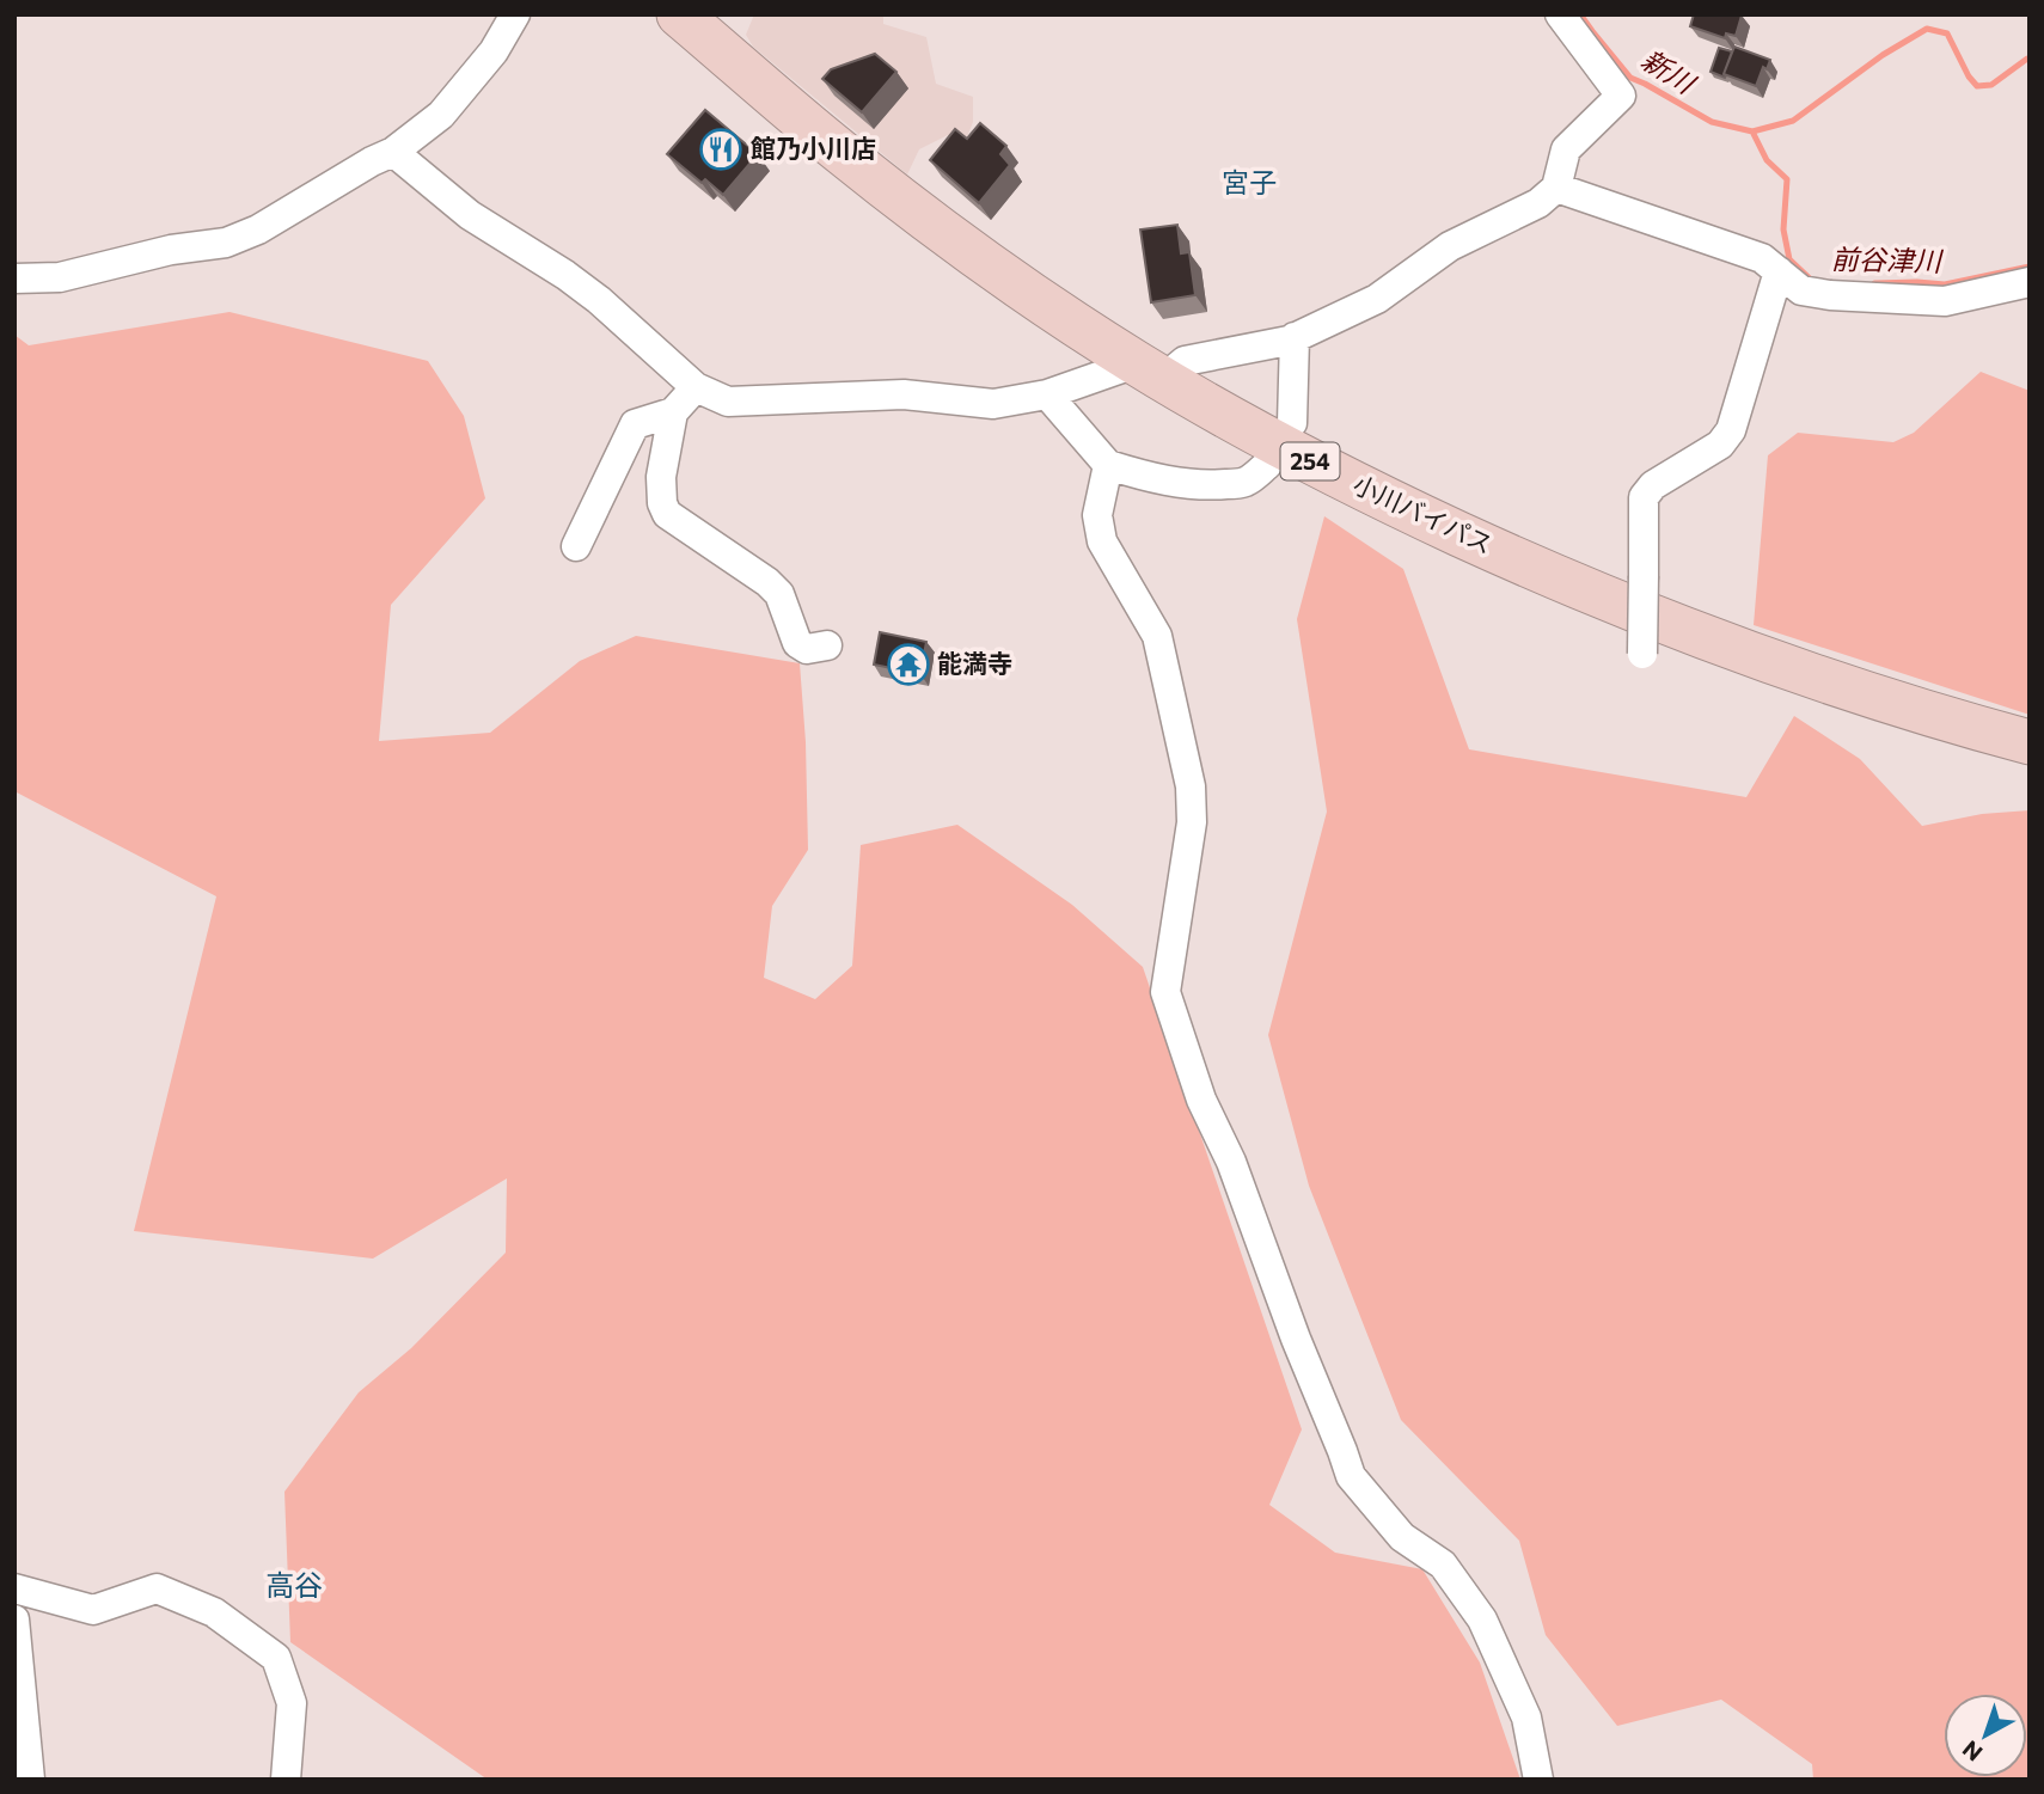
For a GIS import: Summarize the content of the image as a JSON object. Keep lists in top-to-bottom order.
{
  "streets": {
    "highway": ["254", "小川バイパス"]
  },
  "districts": ["宮子", "高谷"],
  "water": ["新川", "前谷津川"],
  "places": {
    "restaurant": ["館乃小川店"],
    "temple": ["能満寺"]
  },
  "north": "bottom left"
}
